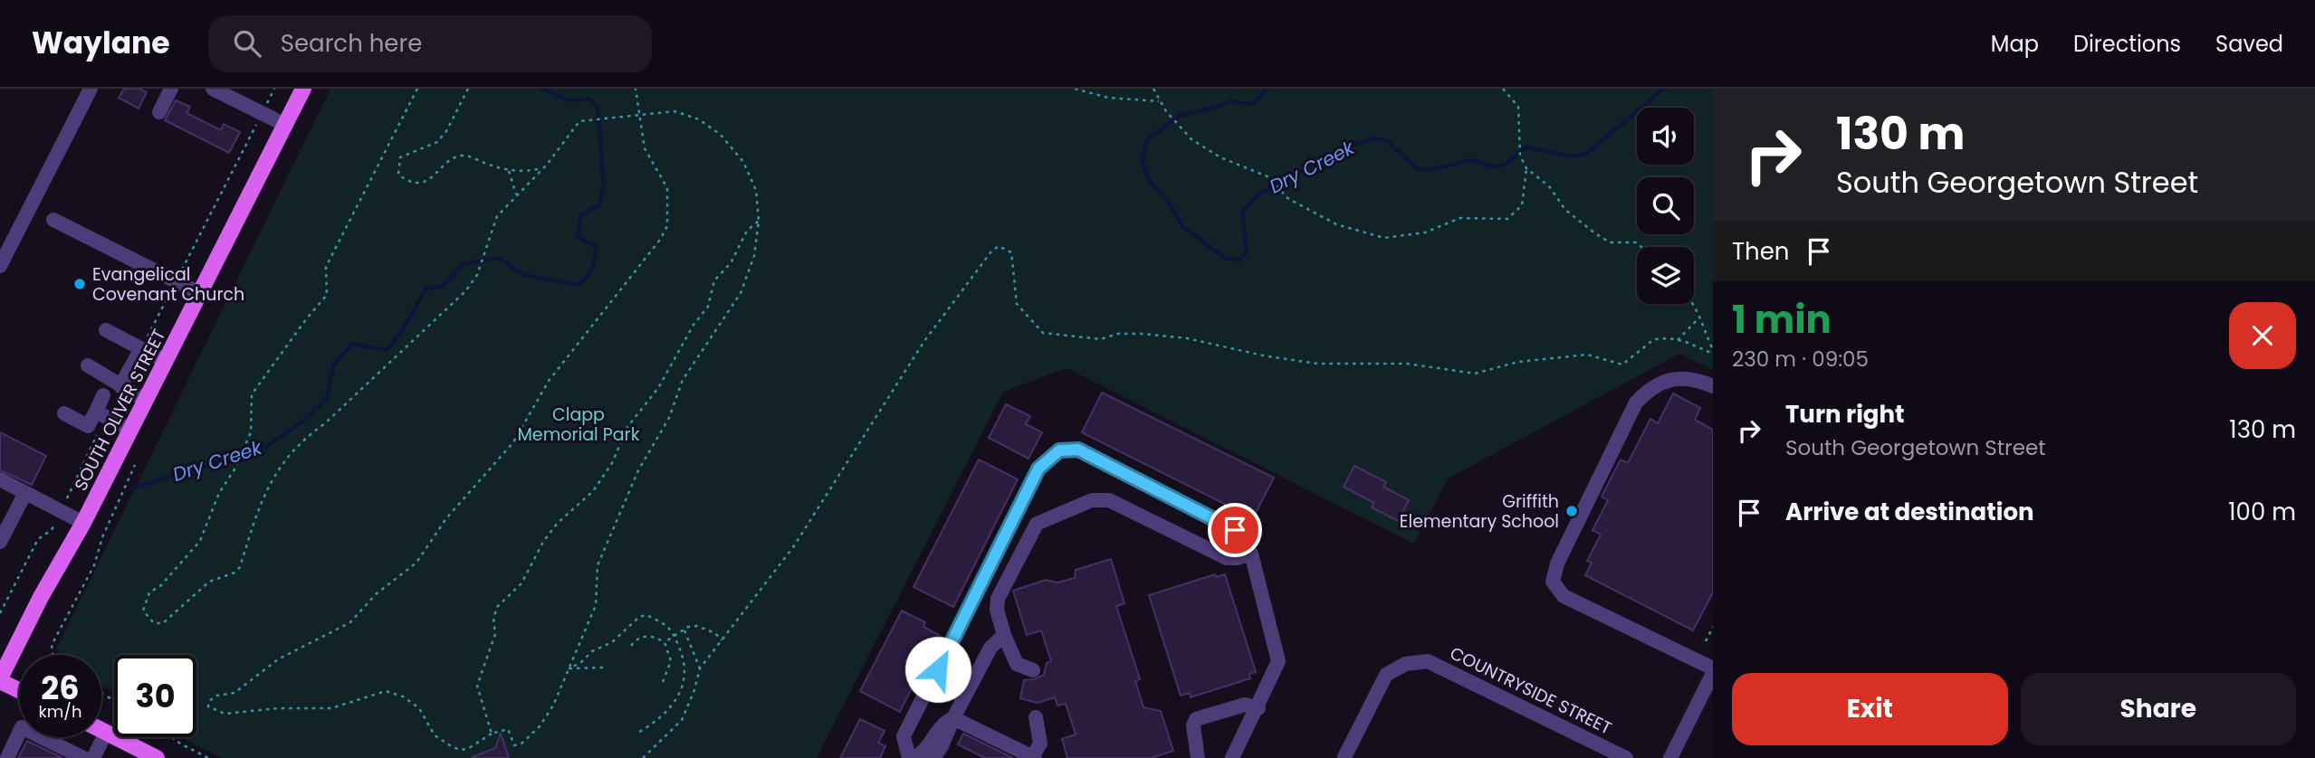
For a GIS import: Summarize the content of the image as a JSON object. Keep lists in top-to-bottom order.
{
  "streets": {
    "main road": ["SOUTH OLIVER STREET"],
    "street": ["COUNTRYSIDE STREET"]
  },
  "water": ["Dry Creek"],
  "parks": ["Clapp Memorial Park"],
  "places": ["Evangelical Covenant Church", "Griffith Elementary School"],
  "page": {
    "header": "Waylane",
    "search": "Search here",
    "nav": ["Map", "Directions", "Saved"],
    "turn": ["130 m", "South Georgetown Street"],
    "then": "Then",
    "heading": ["1 min", "230 m · 09:05"],
    "list": [
      {
        "name": "Turn right",
        "note": "South Georgetown Street",
        "value": "130 m"
      },
      {
        "name": "Arrive at destination",
        "value": "100 m"
      }
    ],
    "speed": "26 km/h",
    "limit": "30",
    "buttons": ["Exit", "Share"]
  }
}
